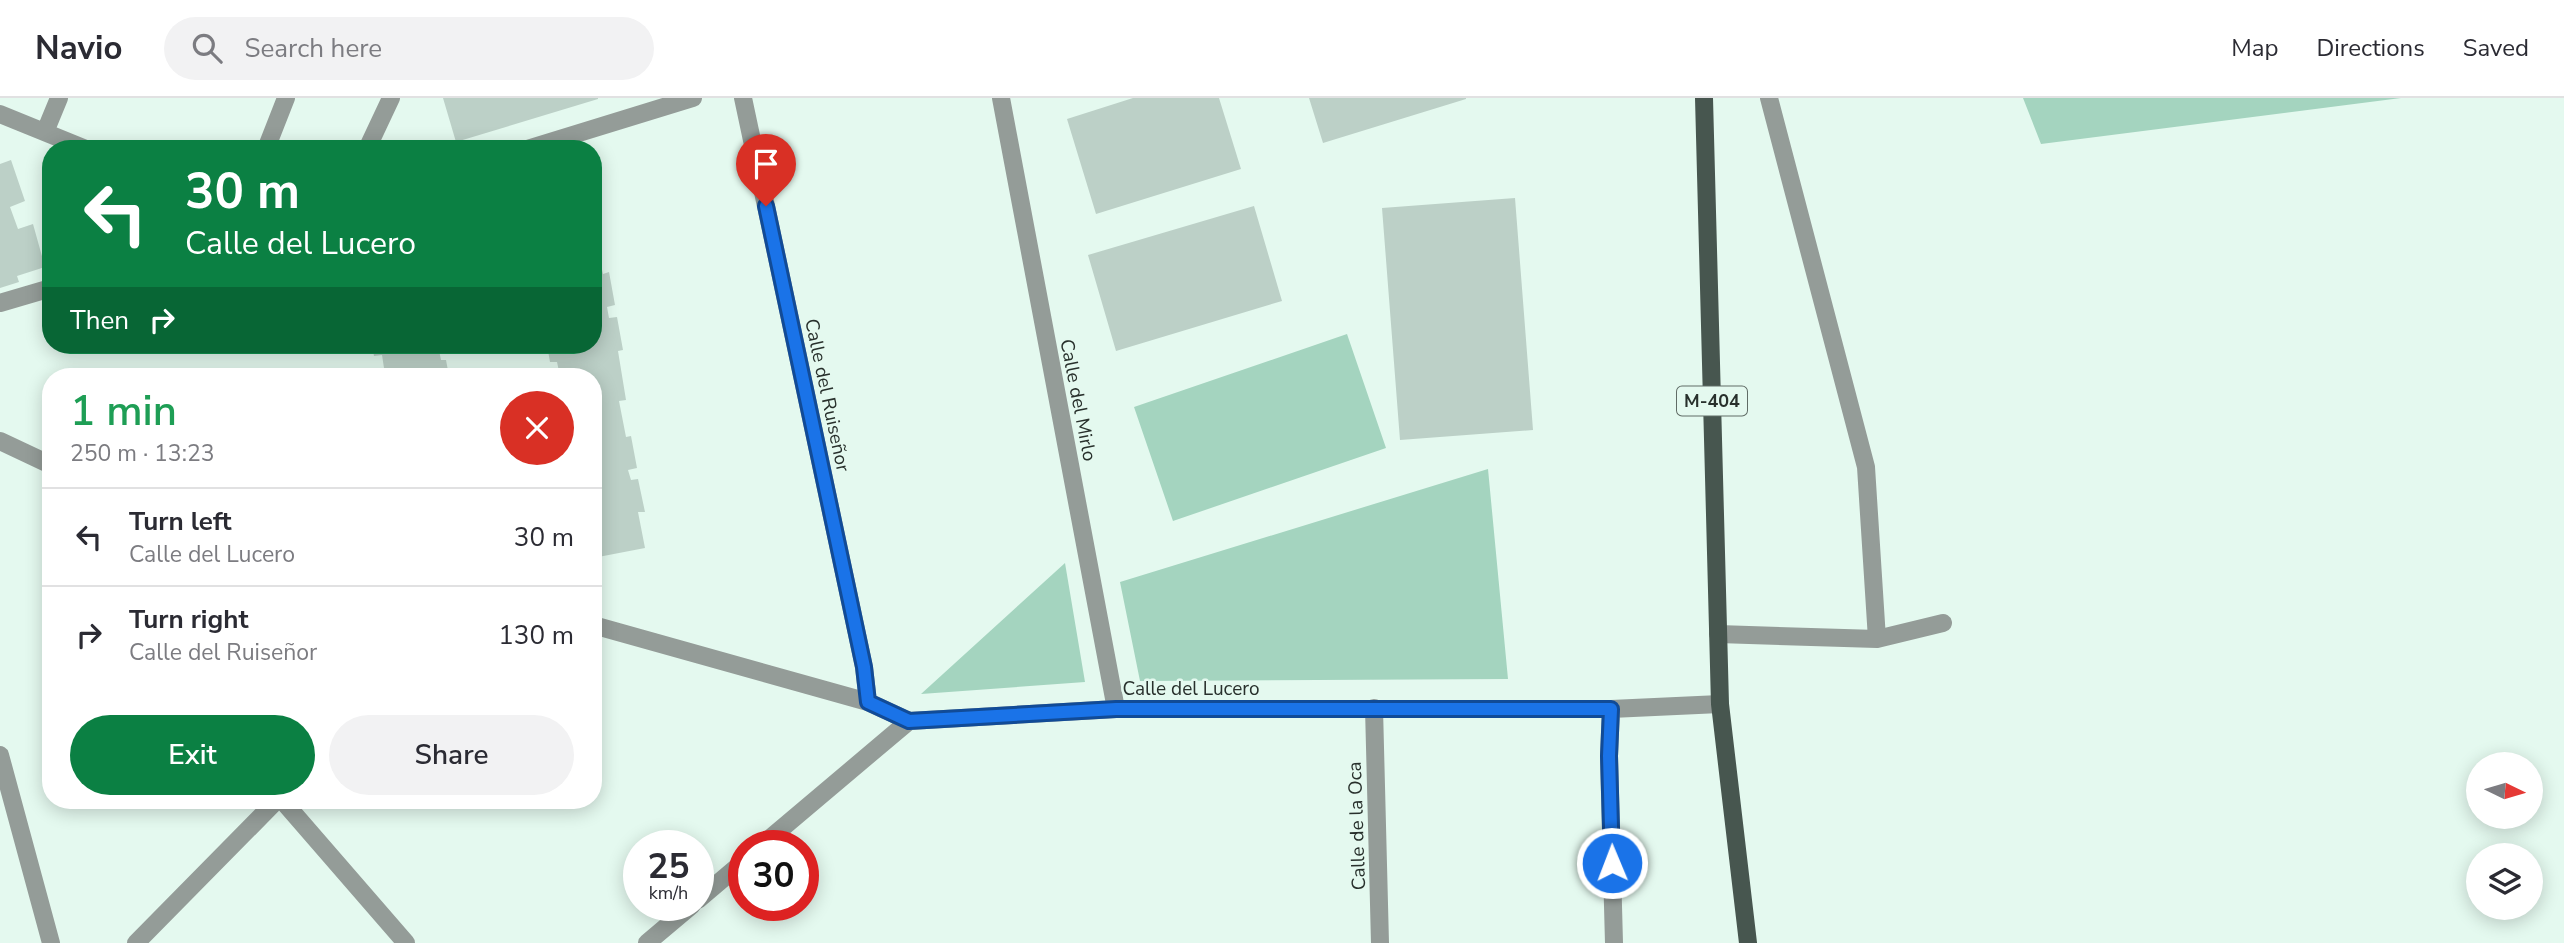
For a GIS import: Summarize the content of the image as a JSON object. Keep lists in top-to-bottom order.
{
  "streets": {
    "main road": ["M-404"],
    "street": [
      "Calle del Ruiseñor",
      "Calle del Mirlo",
      "Calle del Lucero",
      "Calle de la Oca"
    ]
  },
  "crossings": [
    ["Calle del Ruiseñor", "Calle del Lucero"],
    ["Calle del Mirlo", "Calle del Lucero"],
    ["M-404", "Calle del Lucero"],
    ["Calle del Lucero", "Calle de la Oca"]
  ],
  "north": "right",
  "page": {
    "header": "Navio",
    "search": "Search here",
    "nav": ["Map", "Directions", "Saved"],
    "turn": ["30 m", "Calle del Lucero"],
    "then": "Then",
    "heading": ["1 min", "250 m · 13:23"],
    "list": [
      {
        "name": "Turn left",
        "note": "Calle del Lucero",
        "value": "30 m"
      },
      {
        "name": "Turn right",
        "note": "Calle del Ruiseñor",
        "value": "130 m"
      }
    ],
    "buttons": ["Exit", "Share"],
    "speed": "25 km/h",
    "limit": "30"
  }
}
